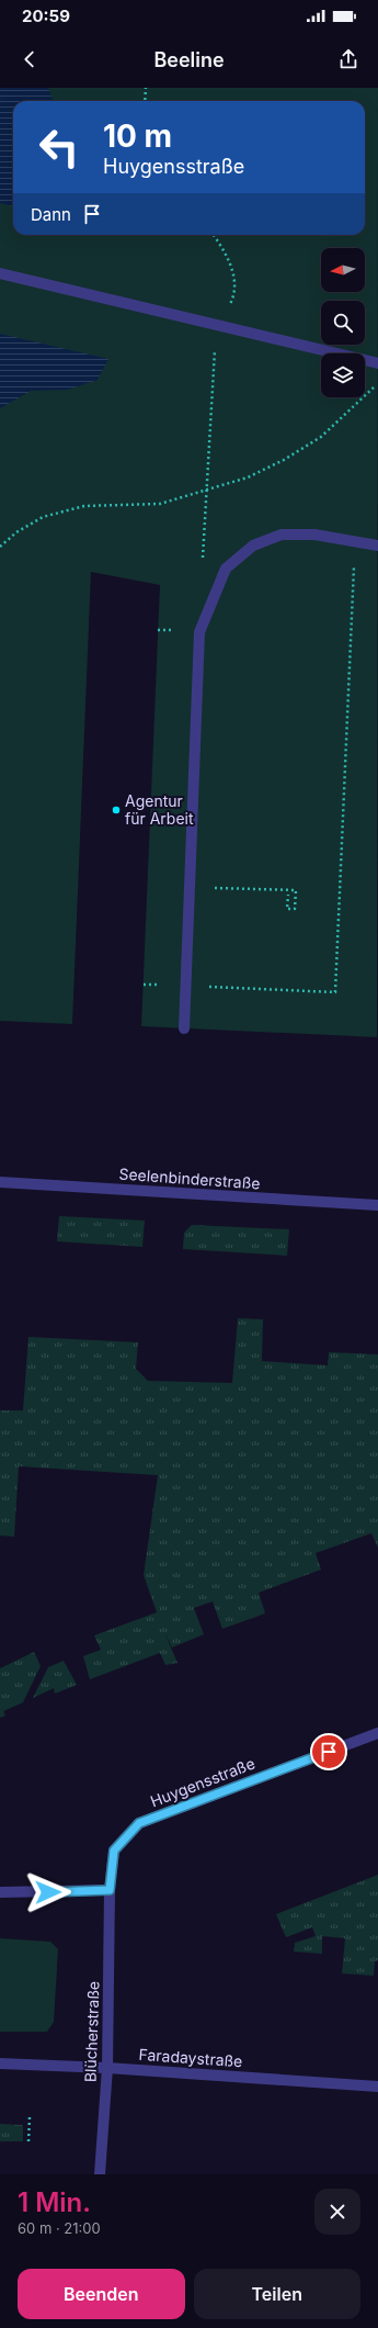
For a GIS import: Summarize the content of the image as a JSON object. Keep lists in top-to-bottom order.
{
  "streets": {
    "street": [
      "Seelenbinderstraße",
      "Huygensstraße",
      "Blücherstraße",
      "Faradaystraße"
    ]
  },
  "crossings": [
    ["Huygensstraße", "Blücherstraße"],
    ["Blücherstraße", "Faradaystraße"]
  ],
  "places": ["Agentur für Arbeit"],
  "north": "left",
  "page": {
    "status": "20:59",
    "header": "Beeline",
    "turn": ["10 m", "Huygensstraße"],
    "then": "Dann",
    "heading": ["1 Min.", "60 m · 21:00"],
    "buttons": ["Beenden", "Teilen"]
  }
}
